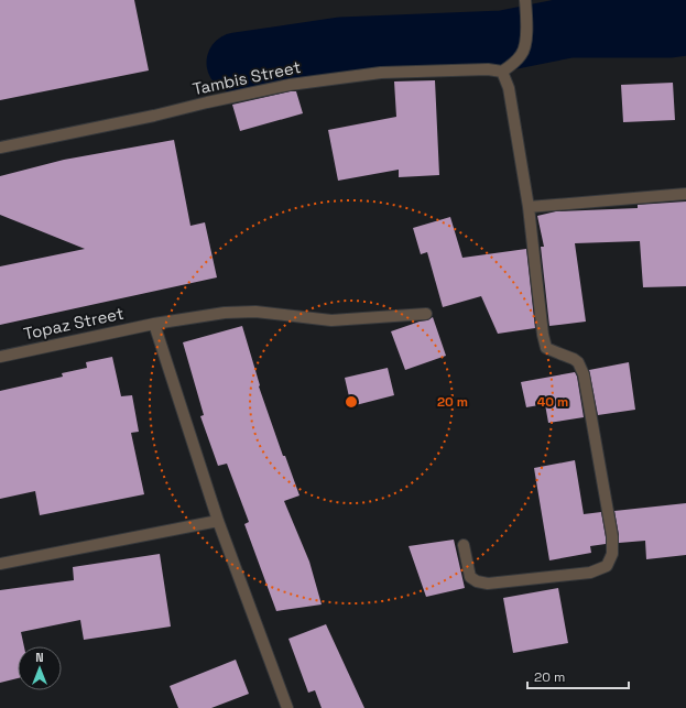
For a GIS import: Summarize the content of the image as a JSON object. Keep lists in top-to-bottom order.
{
  "streets": {
    "street": ["Tambis Street", "Topaz Street"]
  },
  "scale_bar": "20 m",
  "north": "top",
  "rings": ["20 m", "40 m"]
}
